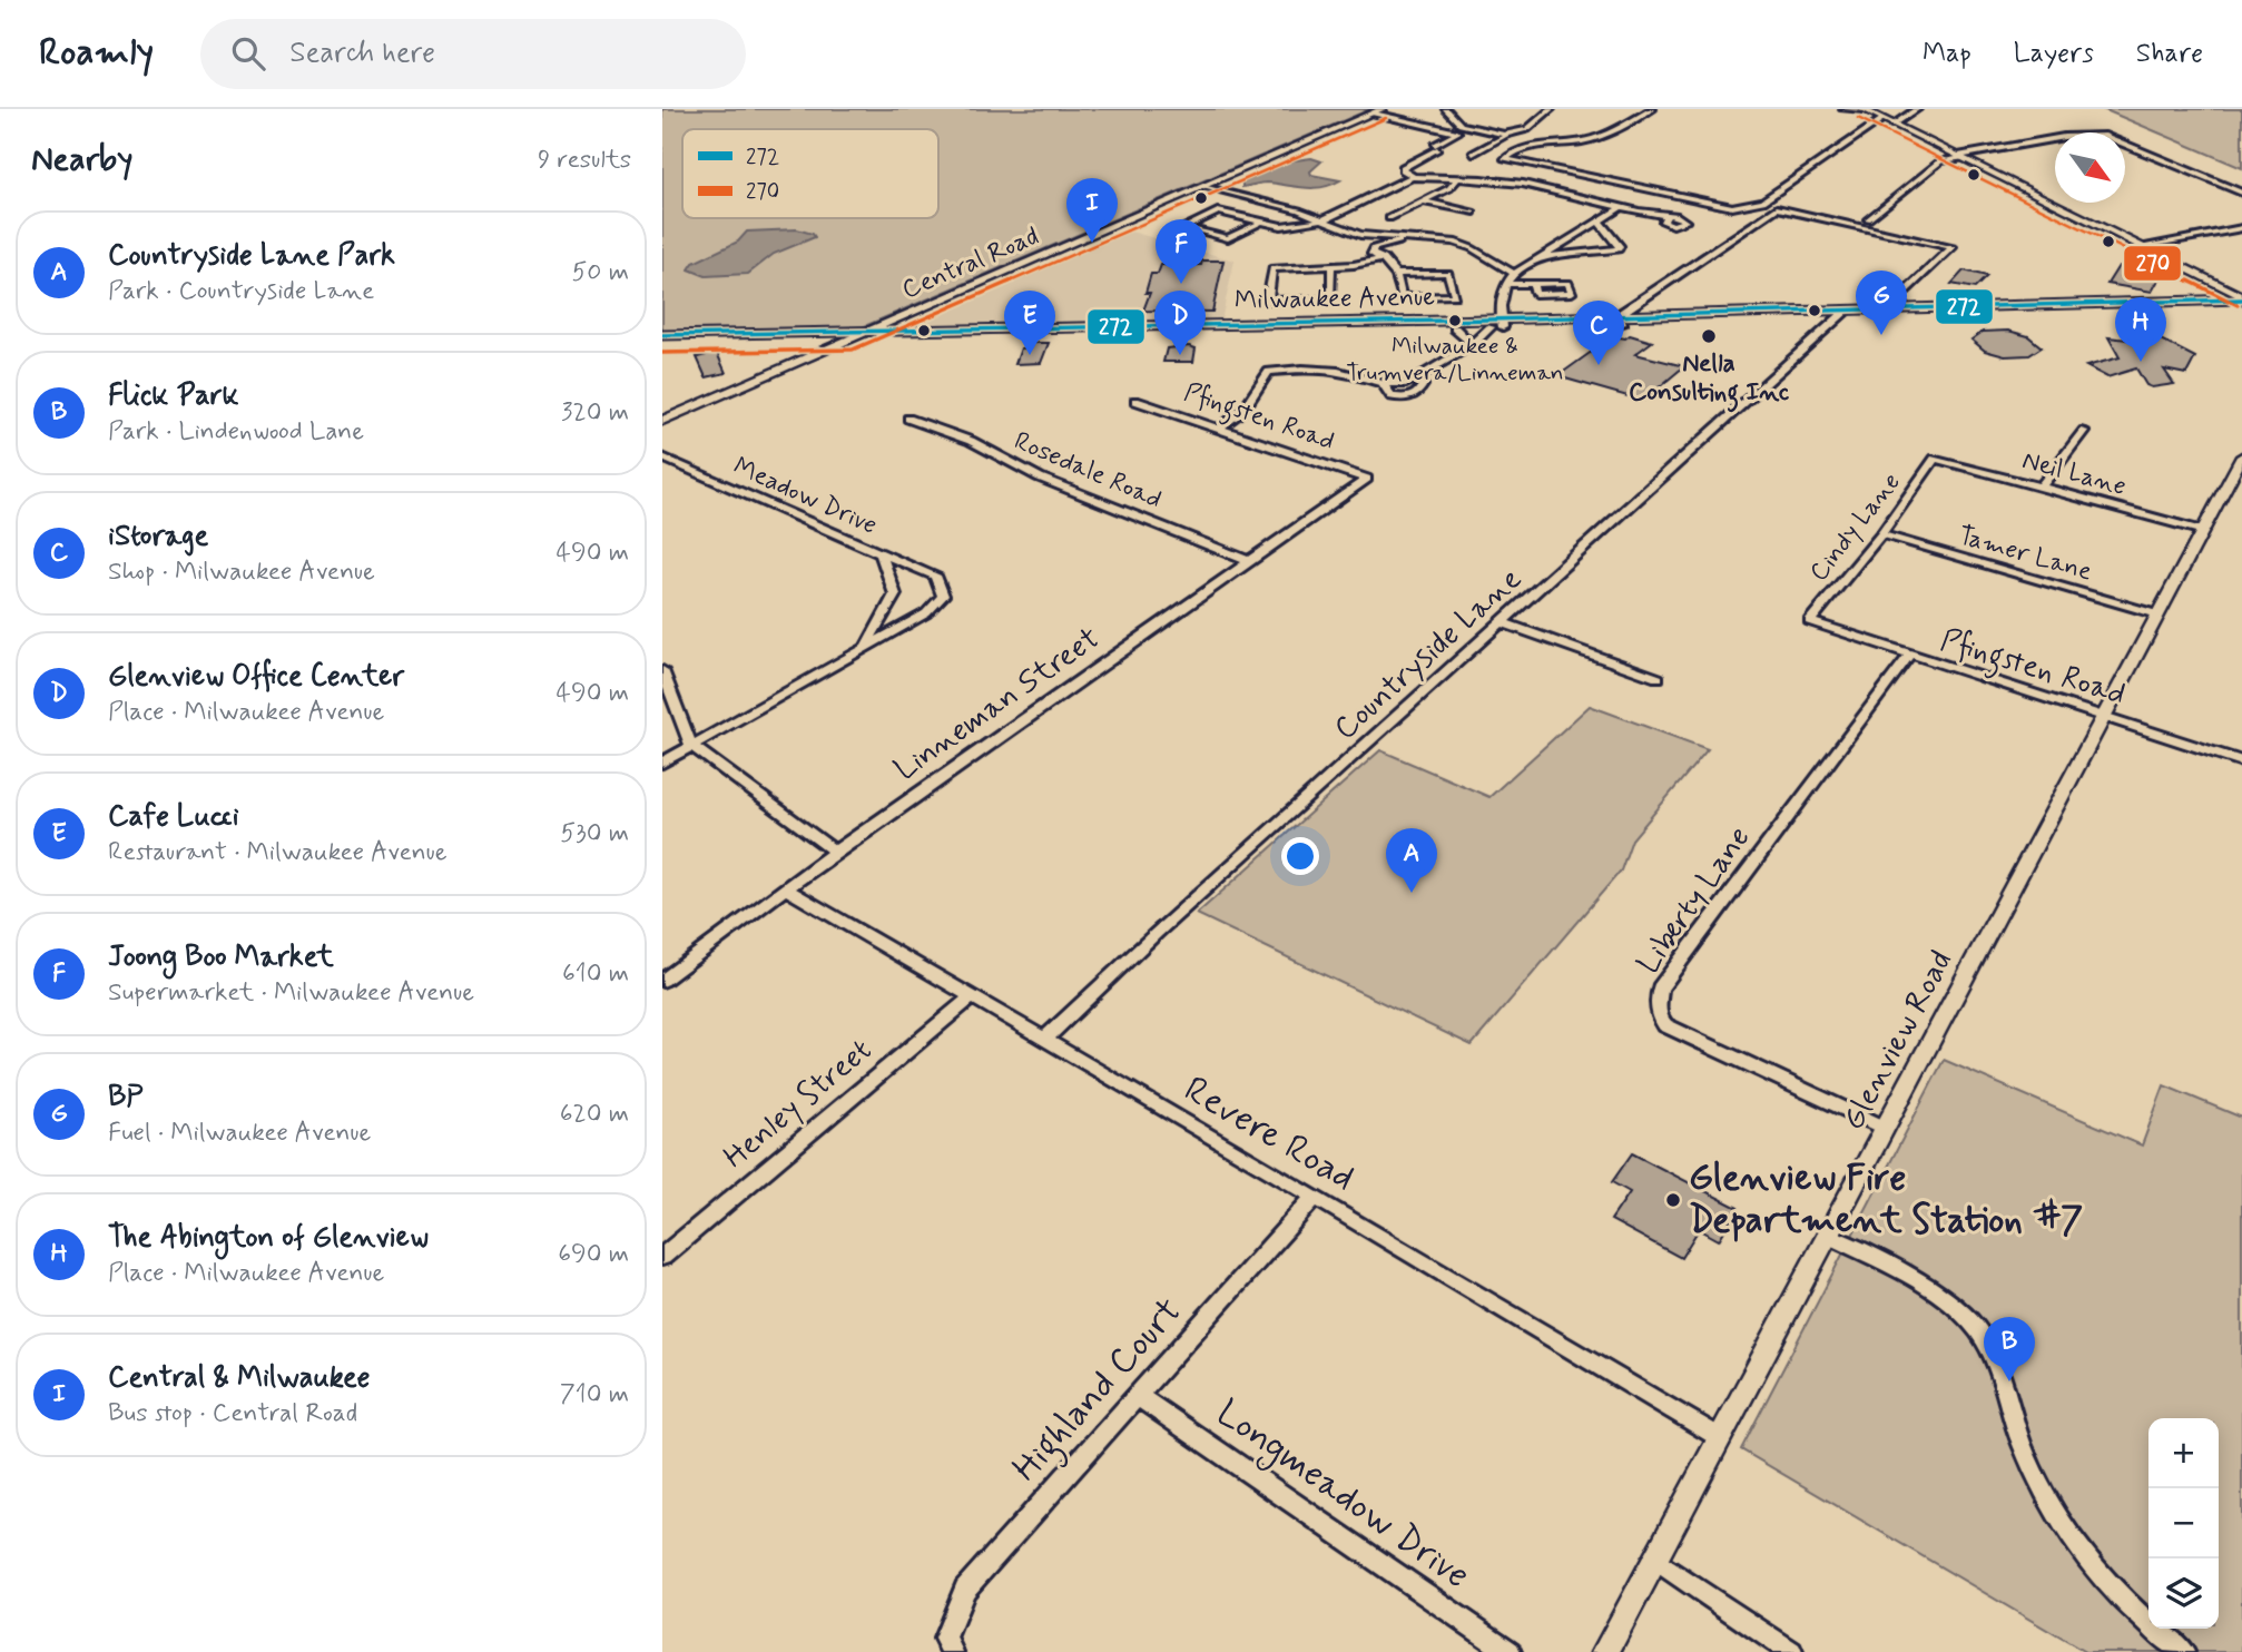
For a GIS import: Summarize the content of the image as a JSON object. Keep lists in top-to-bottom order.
{
  "streets": {
    "main road": ["Central Road", "Milwaukee Avenue", "Glenview Road"],
    "street": [
      "Pfingsten Road",
      "Rosedale Road",
      "Neil Lane",
      "Meadow Drive",
      "Cindy Lane",
      "Tamer Lane",
      "Countryside Lane",
      "Linneman Street",
      "Liberty Lane",
      "Henley Street",
      "Revere Road",
      "Highland Court",
      "Longmeadow Drive"
    ]
  },
  "crossings": [
    ["Central Road", "Milwaukee Avenue"],
    ["Milwaukee Avenue", "Countryside Lane"],
    ["Pfingsten Road", "Cindy Lane"],
    ["Pfingsten Road", "Linneman Street"],
    ["Pfingsten Road", "Liberty Lane"],
    ["Pfingsten Road", "Glenview Road"],
    ["Rosedale Road", "Linneman Street"],
    ["Neil Lane", "Cindy Lane"],
    ["Neil Lane", "Glenview Road"],
    ["Cindy Lane", "Tamer Lane"],
    ["Tamer Lane", "Glenview Road"],
    ["Countryside Lane", "Revere Road"],
    ["Linneman Street", "Revere Road"],
    ["Liberty Lane", "Glenview Road"],
    ["Glenview Road", "Revere Road"],
    ["Henley Street", "Revere Road"],
    ["Revere Road", "Highland Court"],
    ["Highland Court", "Longmeadow Drive"]
  ],
  "places": ["Milwaukee & Trumvera/Linneman", "Nella Consulting Inc", "Glenview Fire Department Station #7"],
  "lines": ["transit line 270", "transit line 272"],
  "legend": ["272", "270"],
  "north": "bottom right",
  "page": {
    "header": "Roamly",
    "search": "Search here",
    "nav": ["Map", "Layers", "Share"],
    "heading": ["Nearby", "9 results"],
    "pins": [
      "I",
      "F",
      "G",
      "D",
      "E",
      "H",
      "C",
      "A",
      "B"
    ],
    "list": [
      {
        "mark": "A",
        "name": "Countryside Lane Park",
        "note": "Park · Countryside Lane",
        "value": "50 m"
      },
      {
        "mark": "B",
        "name": "Flick Park",
        "note": "Park · Lindenwood Lane",
        "value": "320 m"
      },
      {
        "mark": "C",
        "name": "iStorage",
        "note": "Shop · Milwaukee Avenue",
        "value": "490 m"
      },
      {
        "mark": "D",
        "name": "Glenview Office Center",
        "note": "Place · Milwaukee Avenue",
        "value": "490 m"
      },
      {
        "mark": "E",
        "name": "Cafe Lucci",
        "note": "Restaurant · Milwaukee Avenue",
        "value": "530 m"
      },
      {
        "mark": "F",
        "name": "Joong Boo Market",
        "note": "Supermarket · Milwaukee Avenue",
        "value": "610 m"
      },
      {
        "mark": "G",
        "name": "BP",
        "note": "Fuel · Milwaukee Avenue",
        "value": "620 m"
      },
      {
        "mark": "H",
        "name": "The Abington of Glenview",
        "note": "Place · Milwaukee Avenue",
        "value": "690 m"
      },
      {
        "mark": "I",
        "name": "Central & Milwaukee",
        "note": "Bus stop · Central Road",
        "value": "710 m"
      }
    ],
    "map_buttons": ["+", "−"]
  }
}
